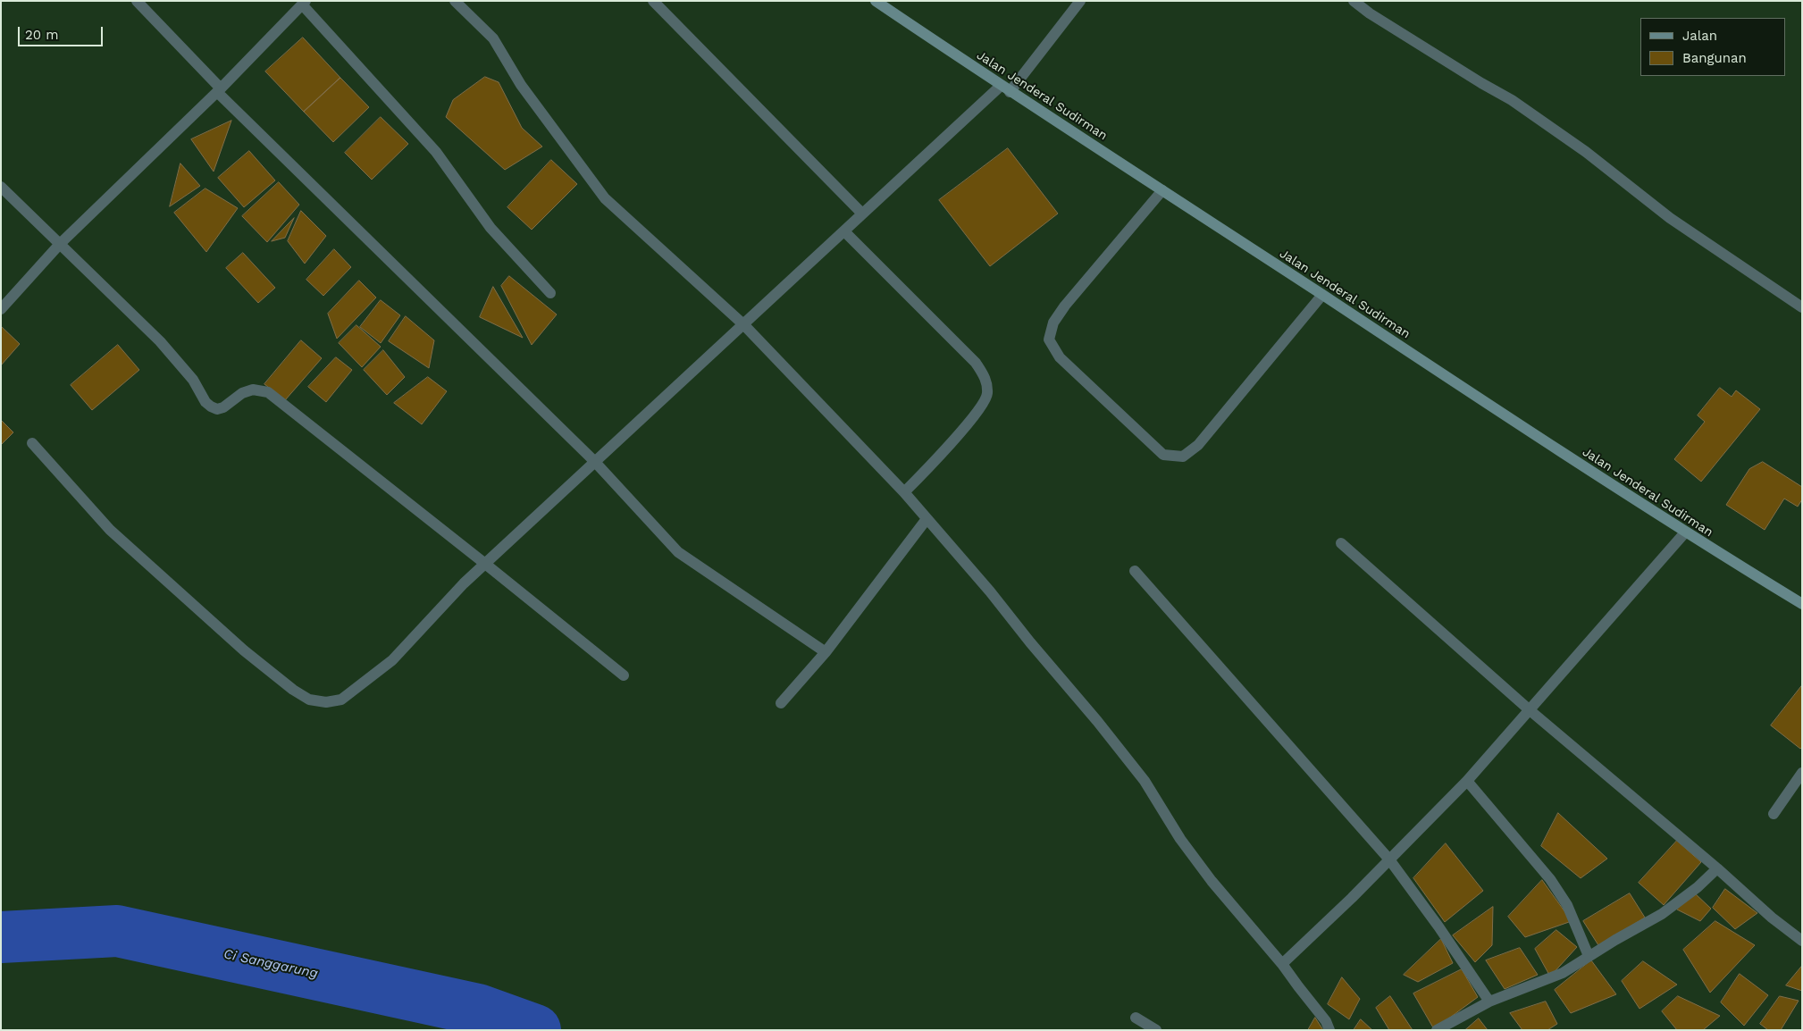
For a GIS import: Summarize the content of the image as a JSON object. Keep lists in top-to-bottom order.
{
  "streets": {
    "main road": ["Jalan Jenderal Sudirman"]
  },
  "water": ["Ci Sanggarung"],
  "legend": ["Jalan", "Bangunan"],
  "scale_bar": "20 m"
}
